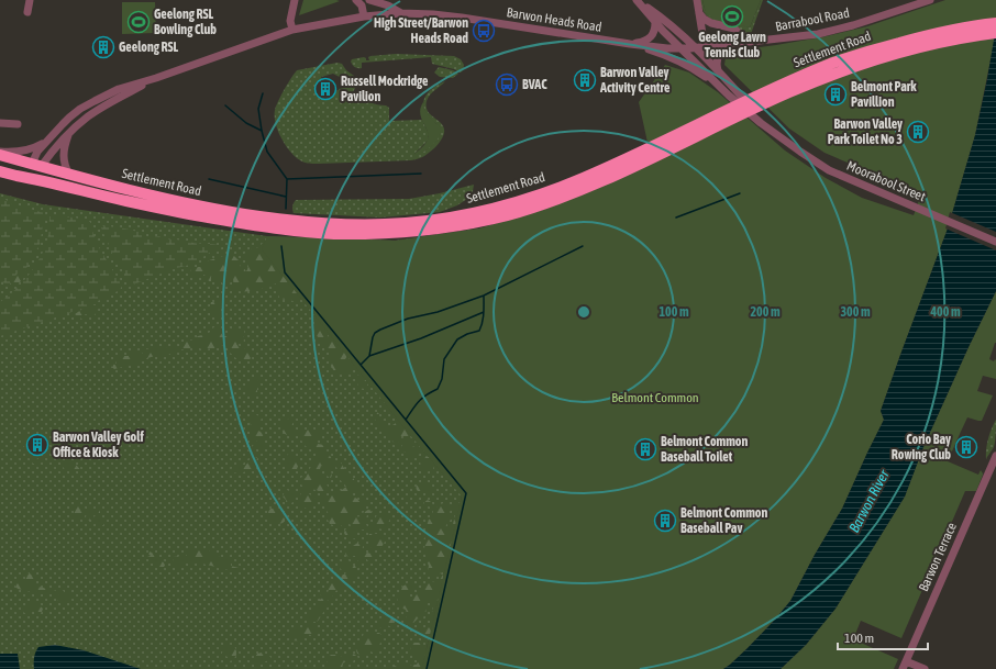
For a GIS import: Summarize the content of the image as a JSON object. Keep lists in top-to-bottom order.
{
  "streets": {
    "highway": ["Settlement Road"],
    "street": [
      "Barwon Heads Road",
      "Barrabool Road",
      "Moorabool Street",
      "Barwon Terrace"
    ]
  },
  "crossings": [
    ["Barwon Heads Road", "Barrabool Road"],
    ["Barwon Heads Road", "Settlement Road"],
    ["Barwon Heads Road", "Moorabool Street"],
    ["Barrabool Road", "Moorabool Street"]
  ],
  "water": ["Barwon River"],
  "parks": ["Belmont Common"],
  "places": {
    "sports": ["Geelong Lawn Tennis Club", "Geelong RSL Bowling Club"],
    "bus stop": ["High Street/Barwon Heads Road", "BVAC"],
    "building": [
      "Geelong RSL",
      "Barwon Valley Activity Centre",
      "Russell Mockridge Pavilion",
      "Belmont Park Pavillion",
      "Barwon Valley Park Toilet No 3",
      "Barwon Valley Golf Office & Kiosk",
      "Corio Bay Rowing Club",
      "Belmont Common Baseball Toilet",
      "Belmont Common Baseball Pav"
    ]
  },
  "scale_bar": "100 m",
  "rings": [
    "100 m",
    "200 m",
    "300 m",
    "400 m"
  ]
}
